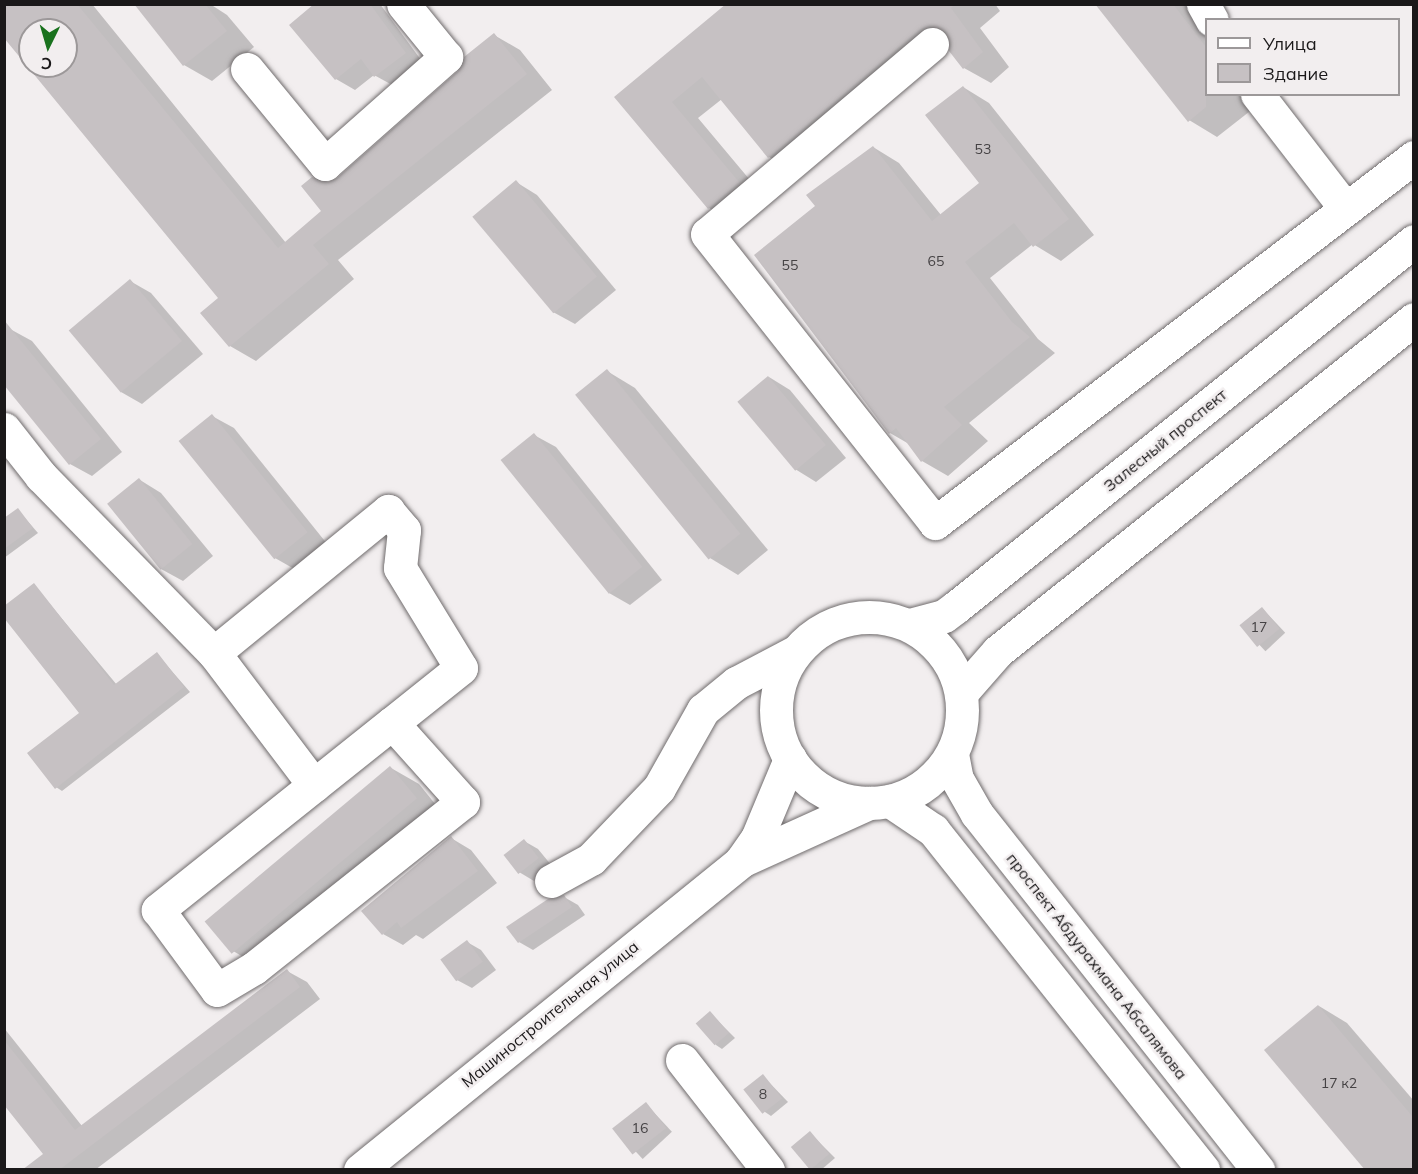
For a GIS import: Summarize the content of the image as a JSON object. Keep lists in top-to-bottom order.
{
  "streets": {
    "street": ["Залесный проспект", "проспект Абдурахмана Абсалямова", "Машиностроительная улица"]
  },
  "crossings": [
    ["Залесный проспект", "проспект Абдурахмана Абсалямова"],
    ["Залесный проспект", "Машиностроительная улица"],
    ["проспект Абдурахмана Абсалямова", "Машиностроительная улица"]
  ],
  "house_numbers": [
    "53",
    "65",
    "55",
    "17",
    "17 к2",
    "8",
    "16"
  ],
  "legend": ["Улица", "Здание"],
  "north": "bottom"
}
